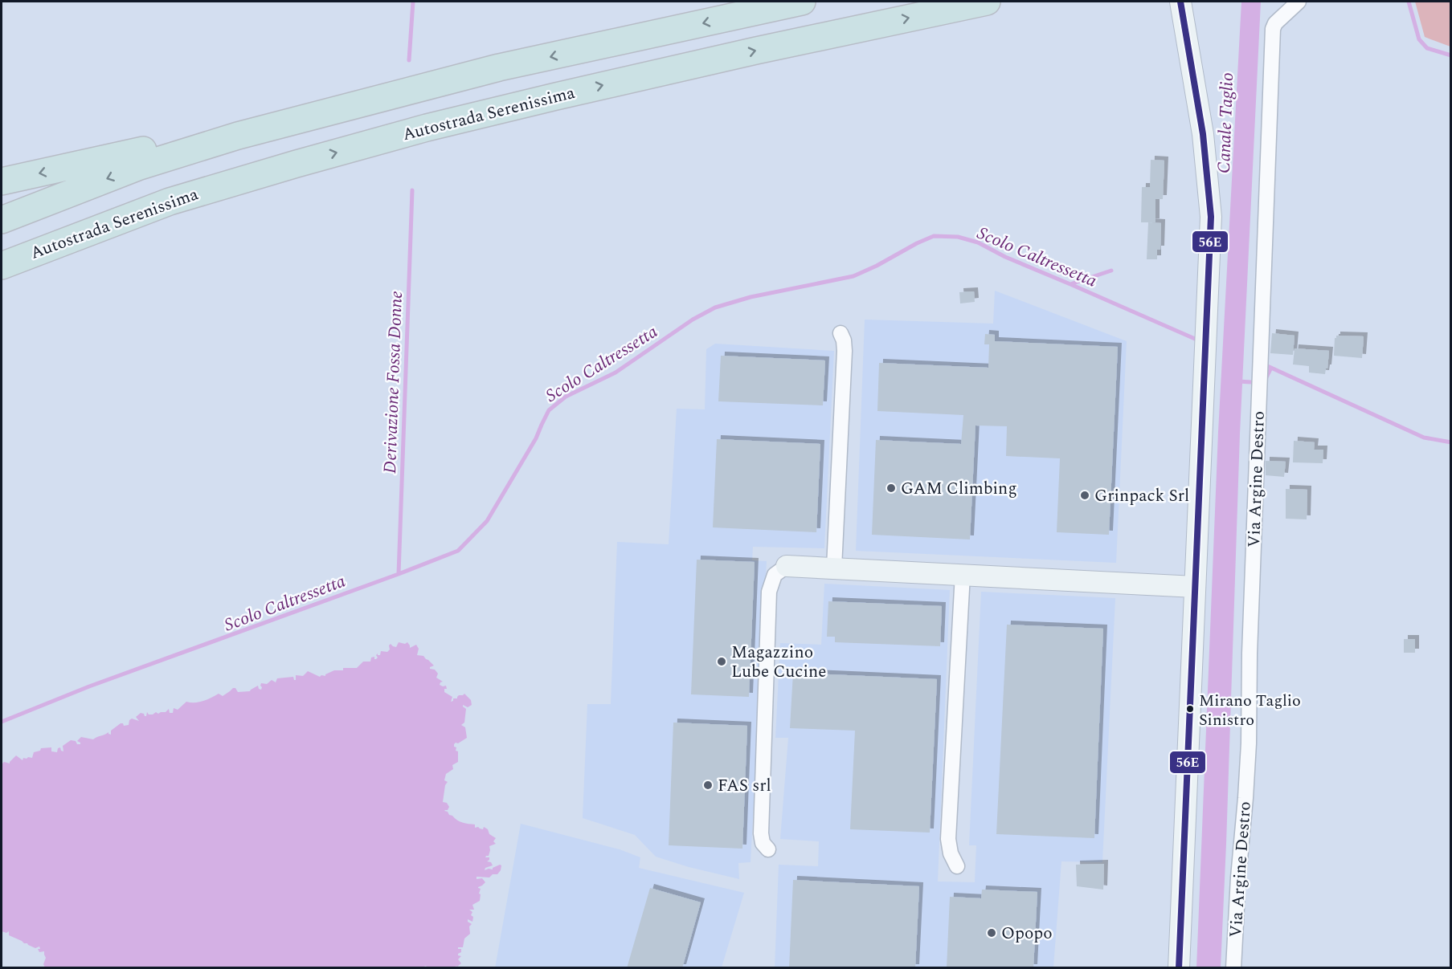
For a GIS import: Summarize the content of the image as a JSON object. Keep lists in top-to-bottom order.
{
  "streets": {
    "highway": ["Autostrada Serenissima"],
    "street": ["Via Argine Destro"]
  },
  "water": ["Canale Taglio", "Scolo Caltressetta", "Derivazione Fossa Donne"],
  "places": [
    "GAM Climbing",
    "Grinpack Srl",
    "Magazzino Lube Cucine",
    "Mirano Taglio Sinistro",
    "FAS srl",
    "Opopo"
  ],
  "lines": ["transit line 56E"]
}
